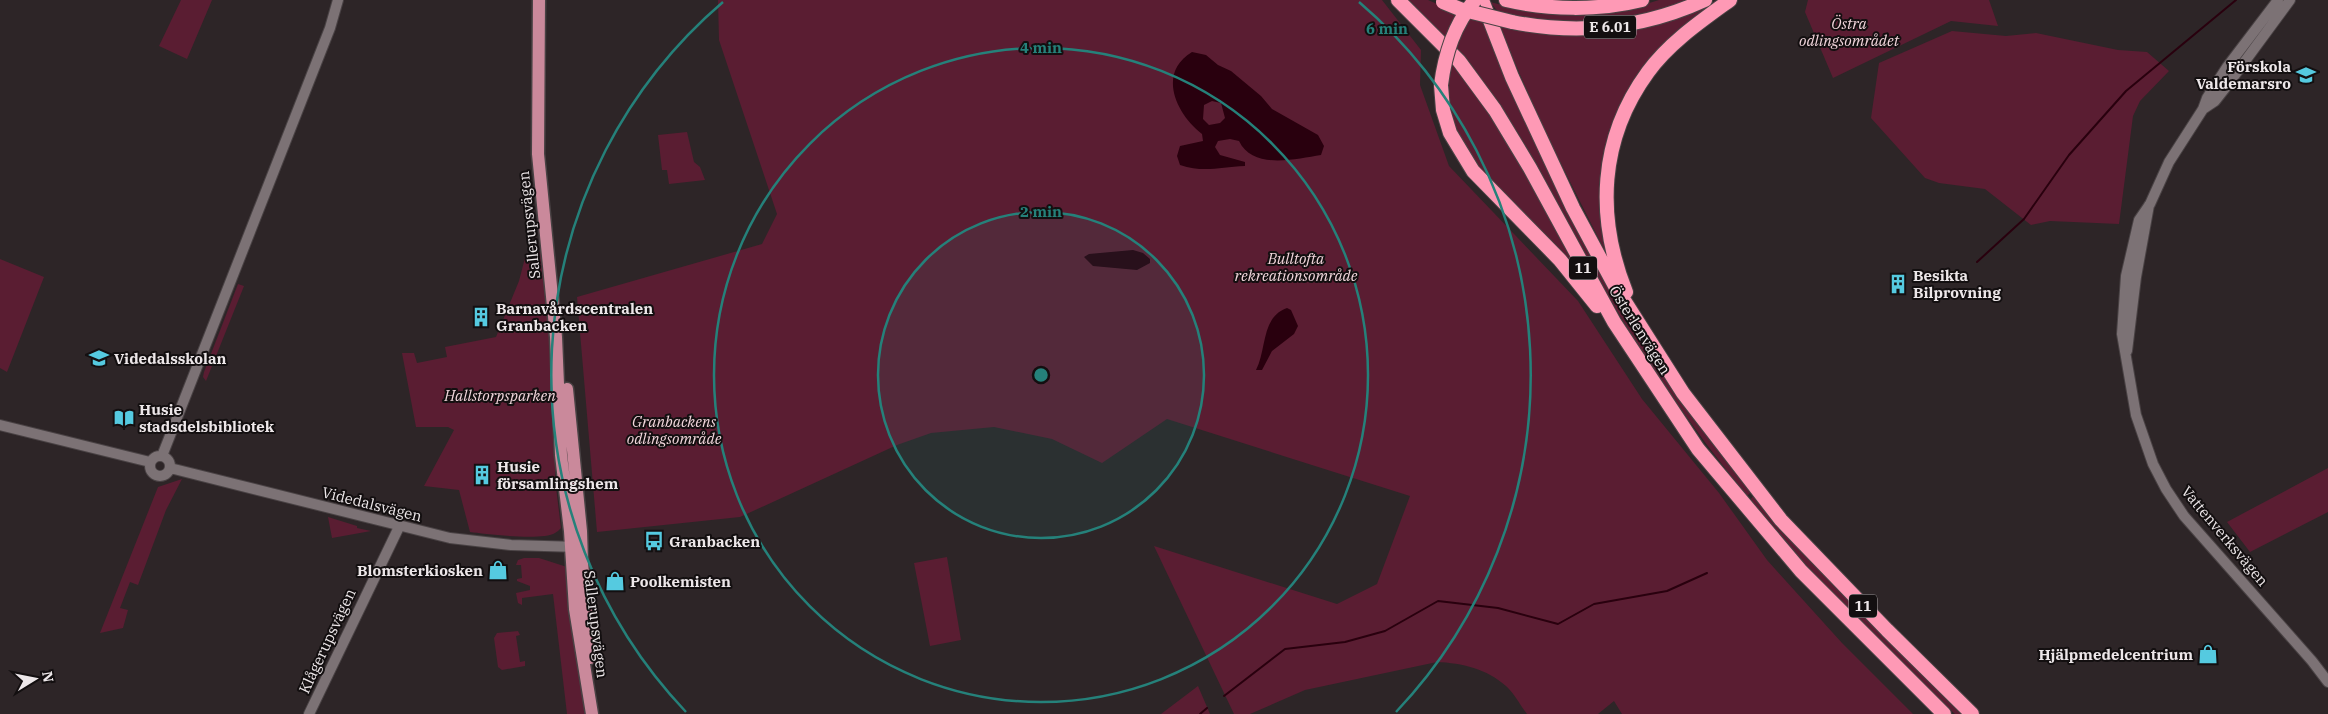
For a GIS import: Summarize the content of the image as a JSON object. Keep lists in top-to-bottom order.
{
  "streets": {
    "highway": ["E 6.01", "11", "Österlenvägen"],
    "main road": ["Sallerupsvägen"],
    "street": ["Videdalsvägen", "Vattenverksvägen", "Klågerupsvägen"]
  },
  "crossings": [
    ["Sallerupsvägen", "Videdalsvägen"],
    ["Videdalsvägen", "Klågerupsvägen"]
  ],
  "parks": [
    "Östra odlingsområdet",
    "Bulltofta rekreationsområde",
    "Hallstorpsparken",
    "Granbackens odlingsområde"
  ],
  "places": {
    "school or university": ["Förskola Valdemarsro", "Videdalsskolan"],
    "building": ["Besikta Bilprovning", "Barnavårdscentralen Granbacken", "Husie församlingshem"],
    "library": ["Husie stadsdelsbibliotek"],
    "bus stop": ["Granbacken"],
    "shop": ["Blomsterkiosken", "Poolkemisten", "Hjälpmedelcentrium"]
  },
  "north": "right",
  "rings": ["6 min", "4 min", "2 min"]
}
